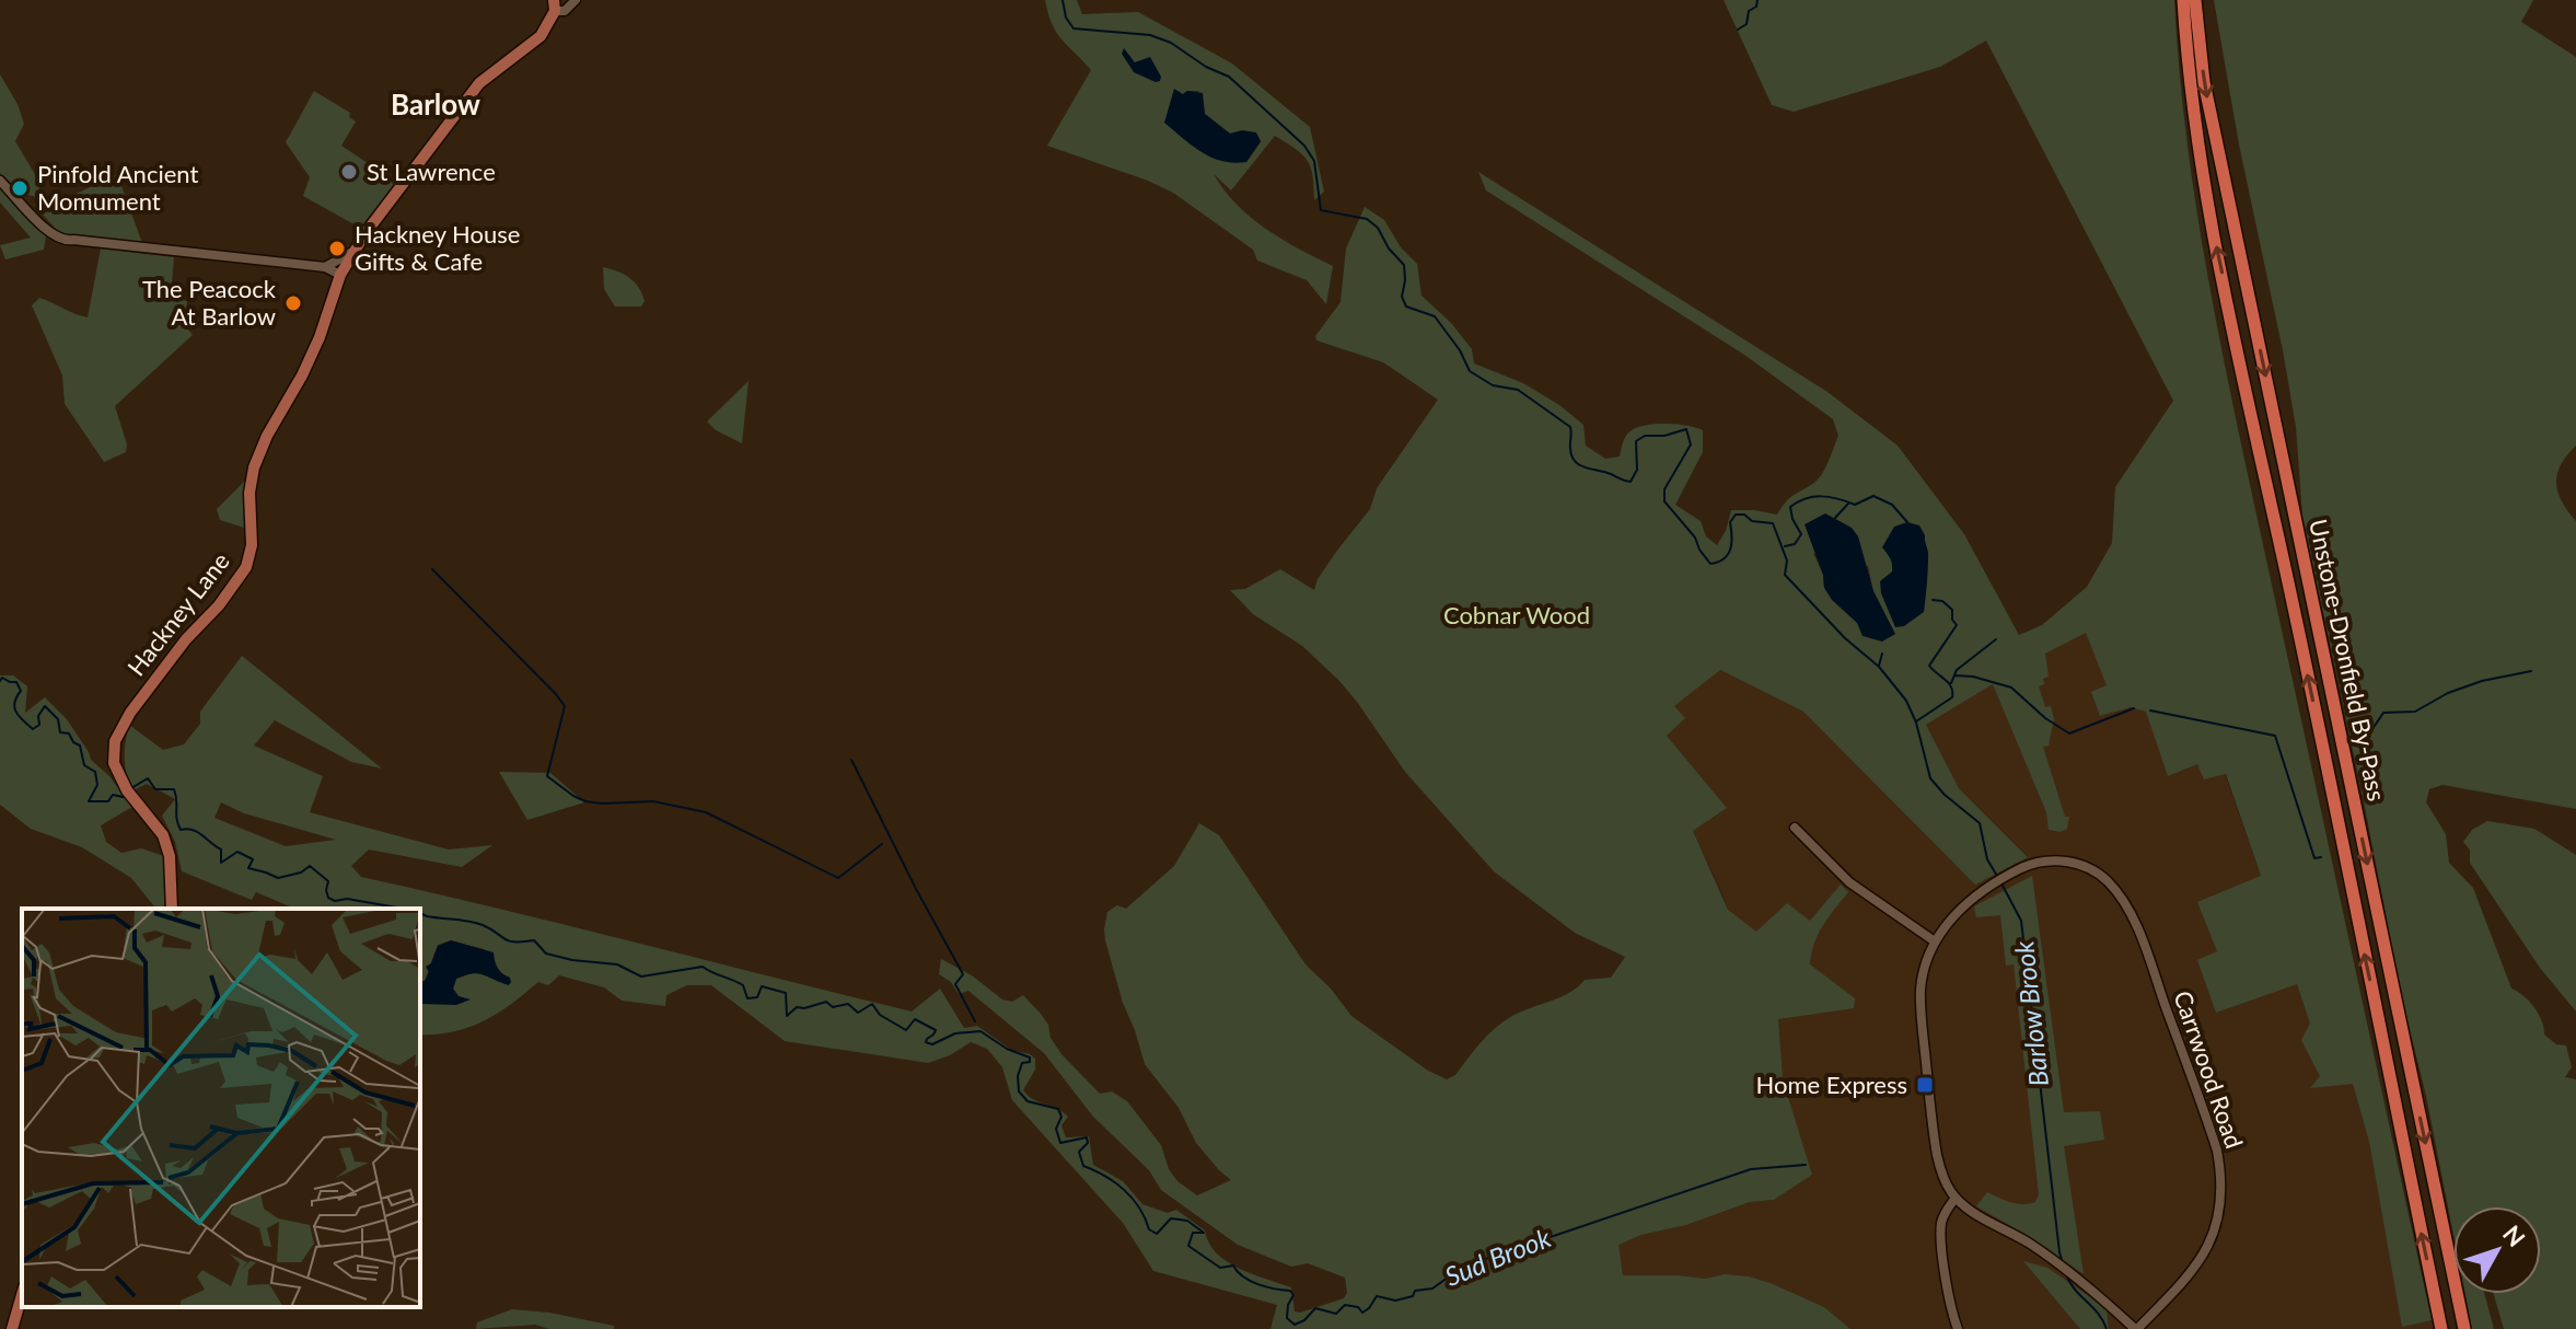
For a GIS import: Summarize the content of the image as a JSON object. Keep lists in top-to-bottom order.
{
  "streets": {
    "highway": ["Unstone-Dronfield By-Pass"],
    "main road": ["Hackney Lane"],
    "street": ["Carrwood Road"]
  },
  "districts": ["Barlow"],
  "water": ["Barlow Brook", "Sud Brook"],
  "parks": ["Cobnar Wood"],
  "places": {
    "other": [
      "St Lawrence",
      "Pinfold Ancient Momument",
      "Hackney House Gifts & Cafe",
      "The Peacock At Barlow"
    ],
    "transit": ["Home Express"]
  },
  "north": "top right"
}
